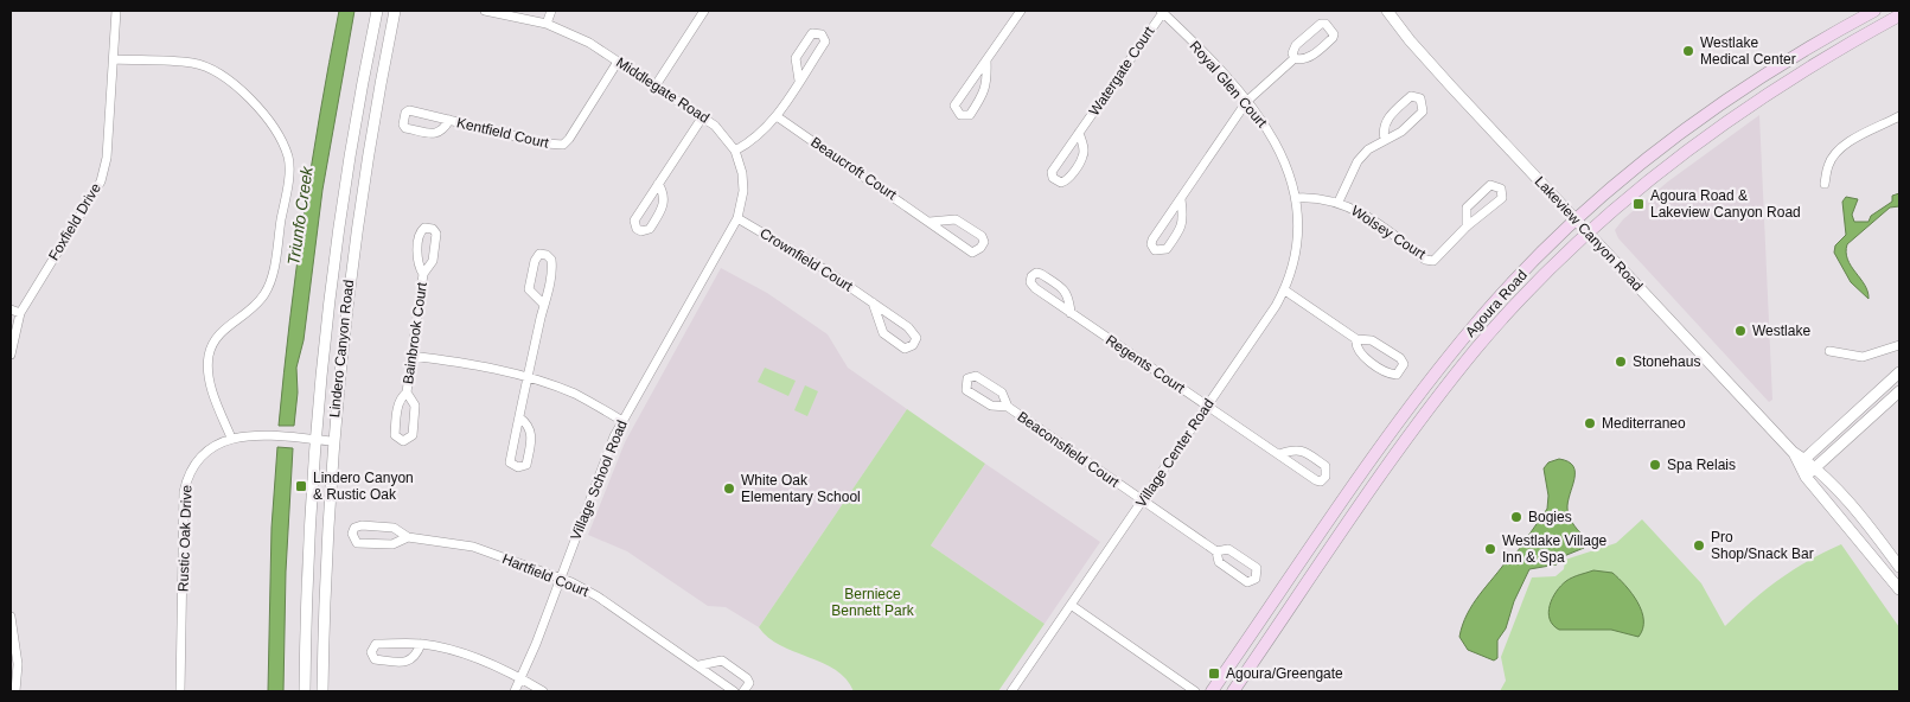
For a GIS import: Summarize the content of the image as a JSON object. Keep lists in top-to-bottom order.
{
  "streets": {
    "main road": ["Agoura Road"],
    "street": [
      "Watergate Court",
      "Royal Glen Court",
      "Middlegate Road",
      "Kentfield Court",
      "Beaucroft Court",
      "Foxfield Drive",
      "Wolsey Court",
      "Lakeview Canyon Road",
      "Crownfield Court",
      "Bainbrook Court",
      "Lindero Canyon Road",
      "Regents Court",
      "Beaconsfield Court",
      "Village Center Road",
      "Village School Road",
      "Rustic Oak Drive",
      "Hartfield Court"
    ]
  },
  "crossings": [
    ["Watergate Court", "Royal Glen Court"],
    ["Royal Glen Court", "Wolsey Court"],
    ["Royal Glen Court", "Village Center Road"],
    ["Middlegate Road", "Kentfield Court"],
    ["Middlegate Road", "Crownfield Court"],
    ["Middlegate Road", "Village School Road"],
    ["Wolsey Court", "Village Center Road"],
    ["Lakeview Canyon Road", "Agoura Road"],
    ["Regents Court", "Village Center Road"],
    ["Beaconsfield Court", "Village Center Road"],
    ["Village School Road", "Hartfield Court"]
  ],
  "water": ["Triunfo Creek"],
  "parks": ["Berniece Bennett Park"],
  "places": {
    "other": [
      "Westlake Medical Center",
      "Westlake",
      "Stonehaus",
      "Mediterraneo",
      "Spa Relais",
      "White Oak Elementary School",
      "Bogies",
      "Pro Shop/Snack Bar",
      "Westlake Village Inn & Spa"
    ],
    "transit": ["Agoura Road & Lakeview Canyon Road", "Lindero Canyon & Rustic Oak", "Agoura/Greengate"]
  }
}
